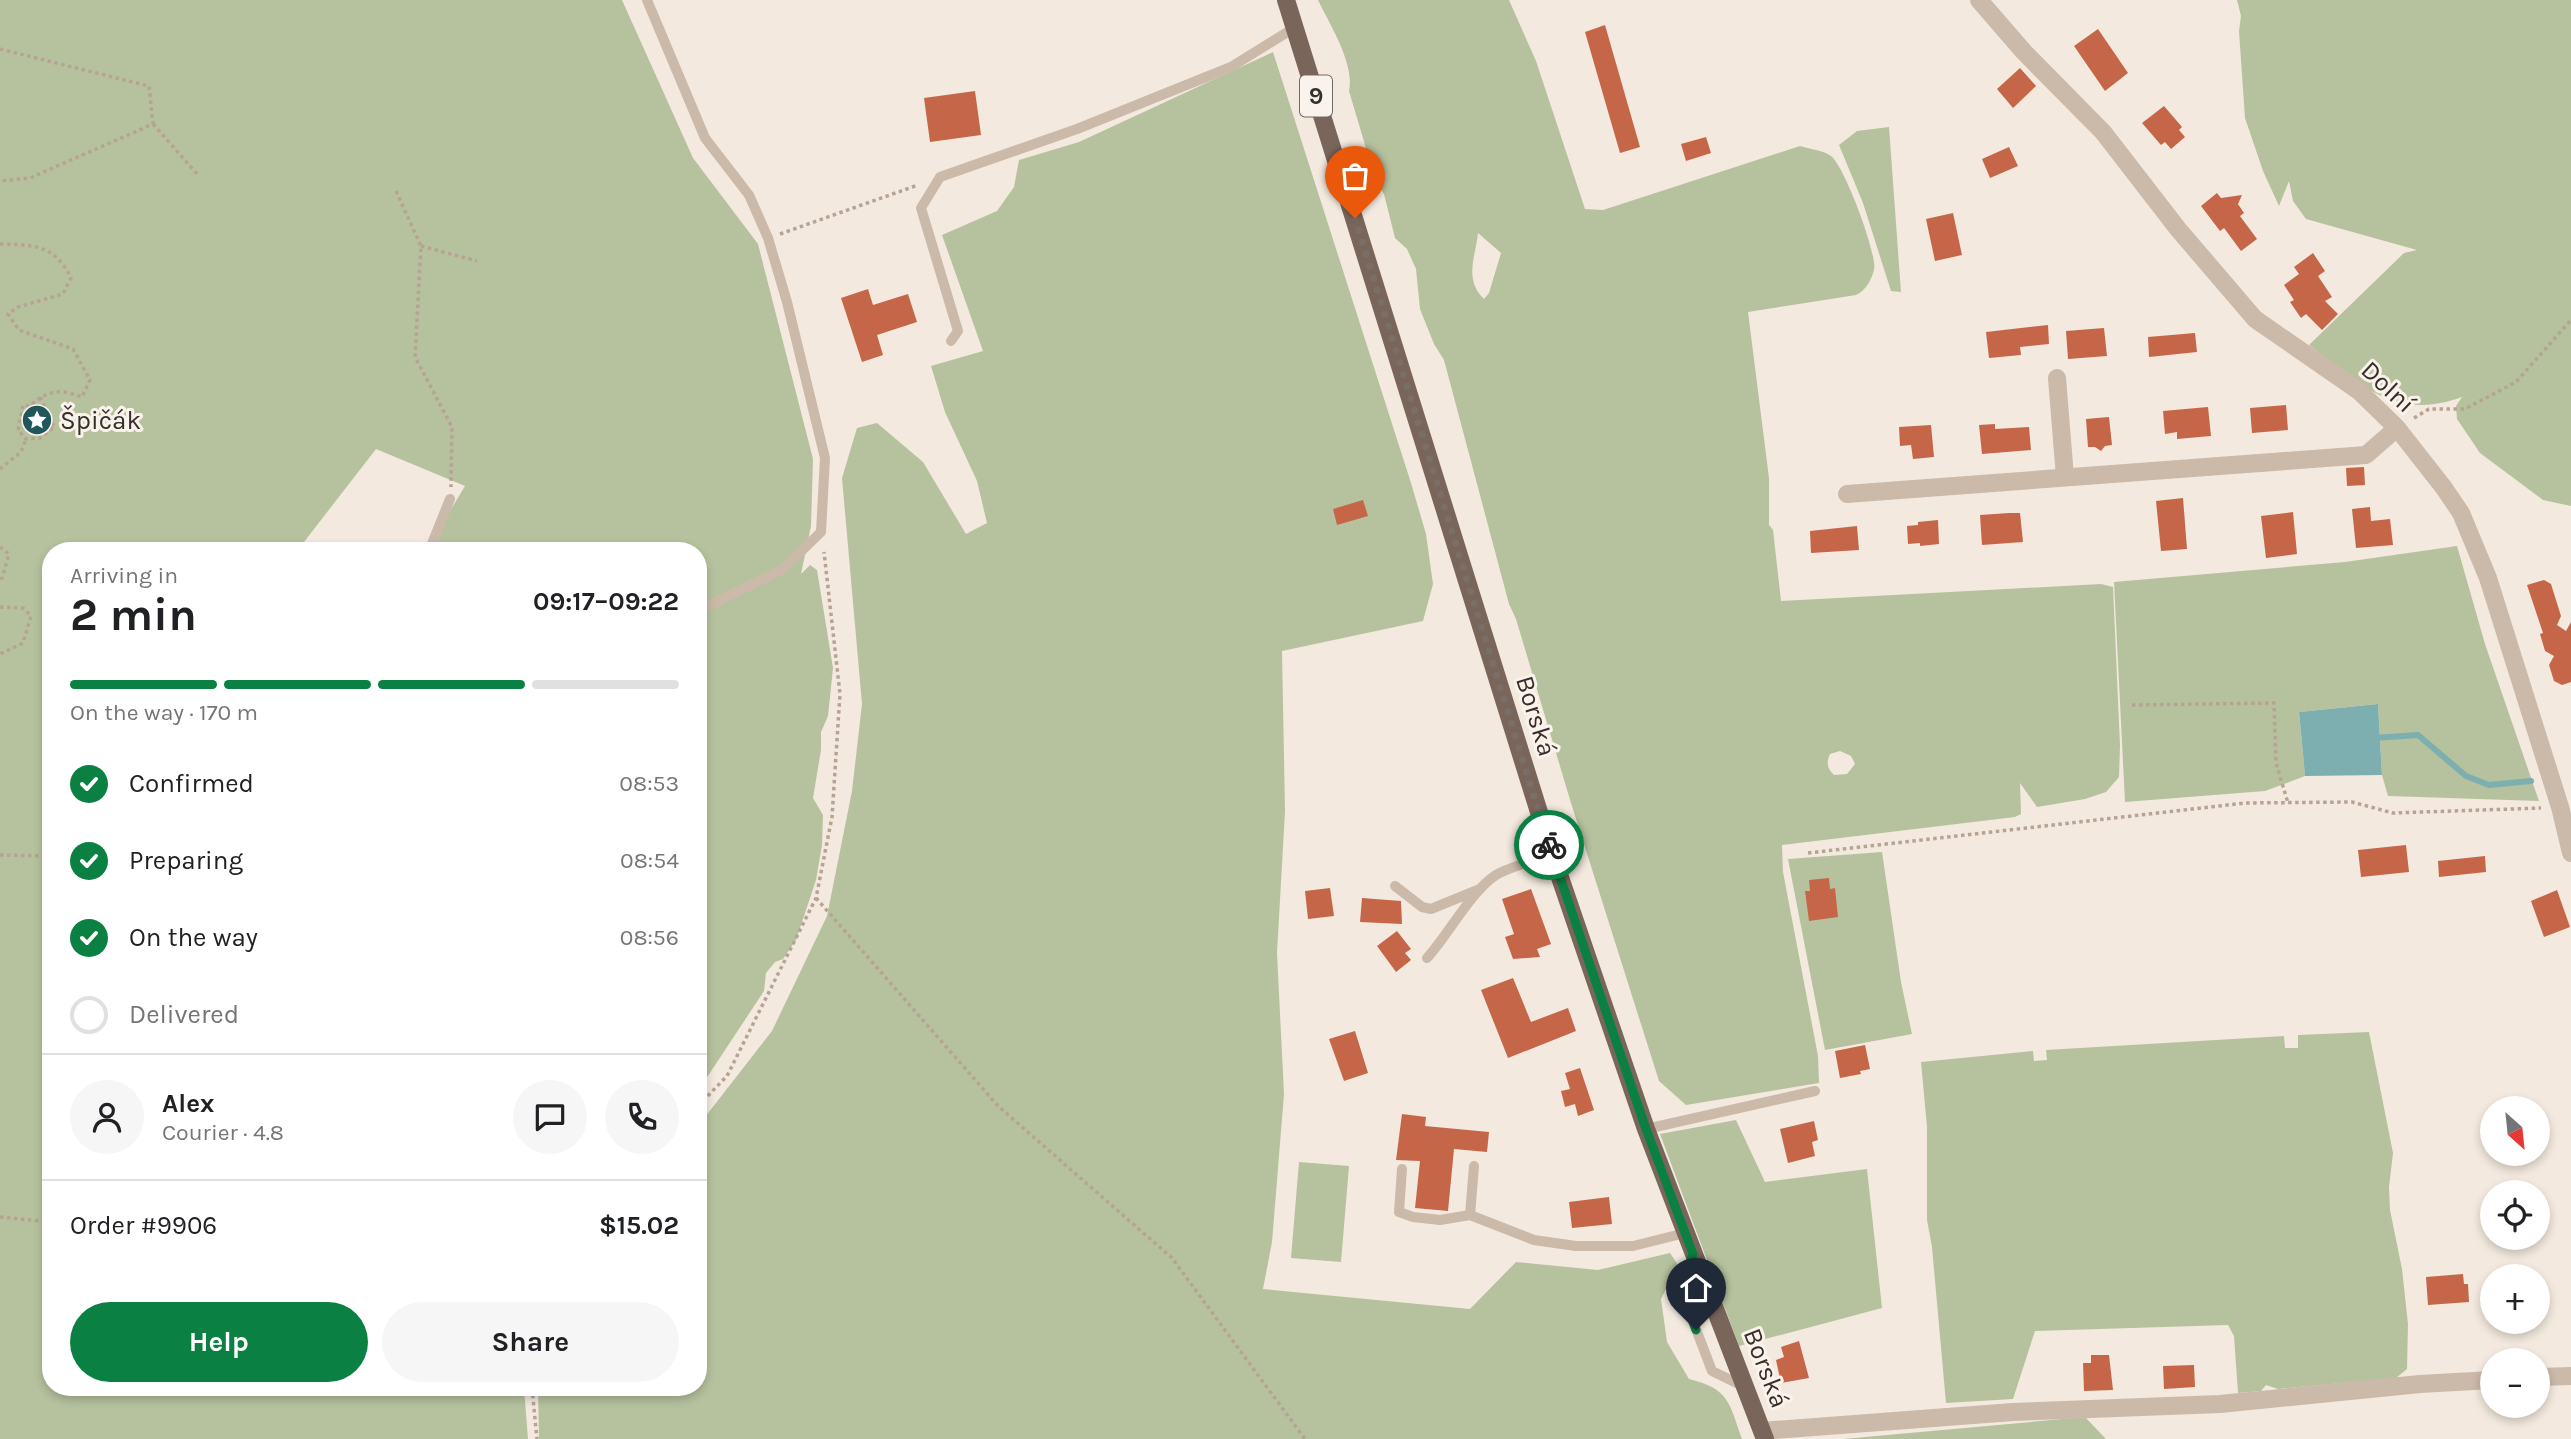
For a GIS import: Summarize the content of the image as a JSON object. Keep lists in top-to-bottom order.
{
  "streets": {
    "main road": ["9", "Borská"],
    "street": ["Dolní"]
  },
  "places": {
    "place": ["Špičák"]
  },
  "north": "bottom right",
  "page": {
    "heading": ["2 min", "Arriving in", "09:17–09:22"],
    "panel": [
      "Alex",
      "Courier · 4.8",
      "Order #9906",
      "$15.02"
    ],
    "bar": "On the way · 170 m",
    "list": [
      ["Confirmed", "08:53"],
      ["Preparing", "08:54"],
      ["On the way", "08:56"],
      "Delivered"
    ],
    "map_buttons": ["+", "−"],
    "buttons": ["Help", "Share"]
  }
}
